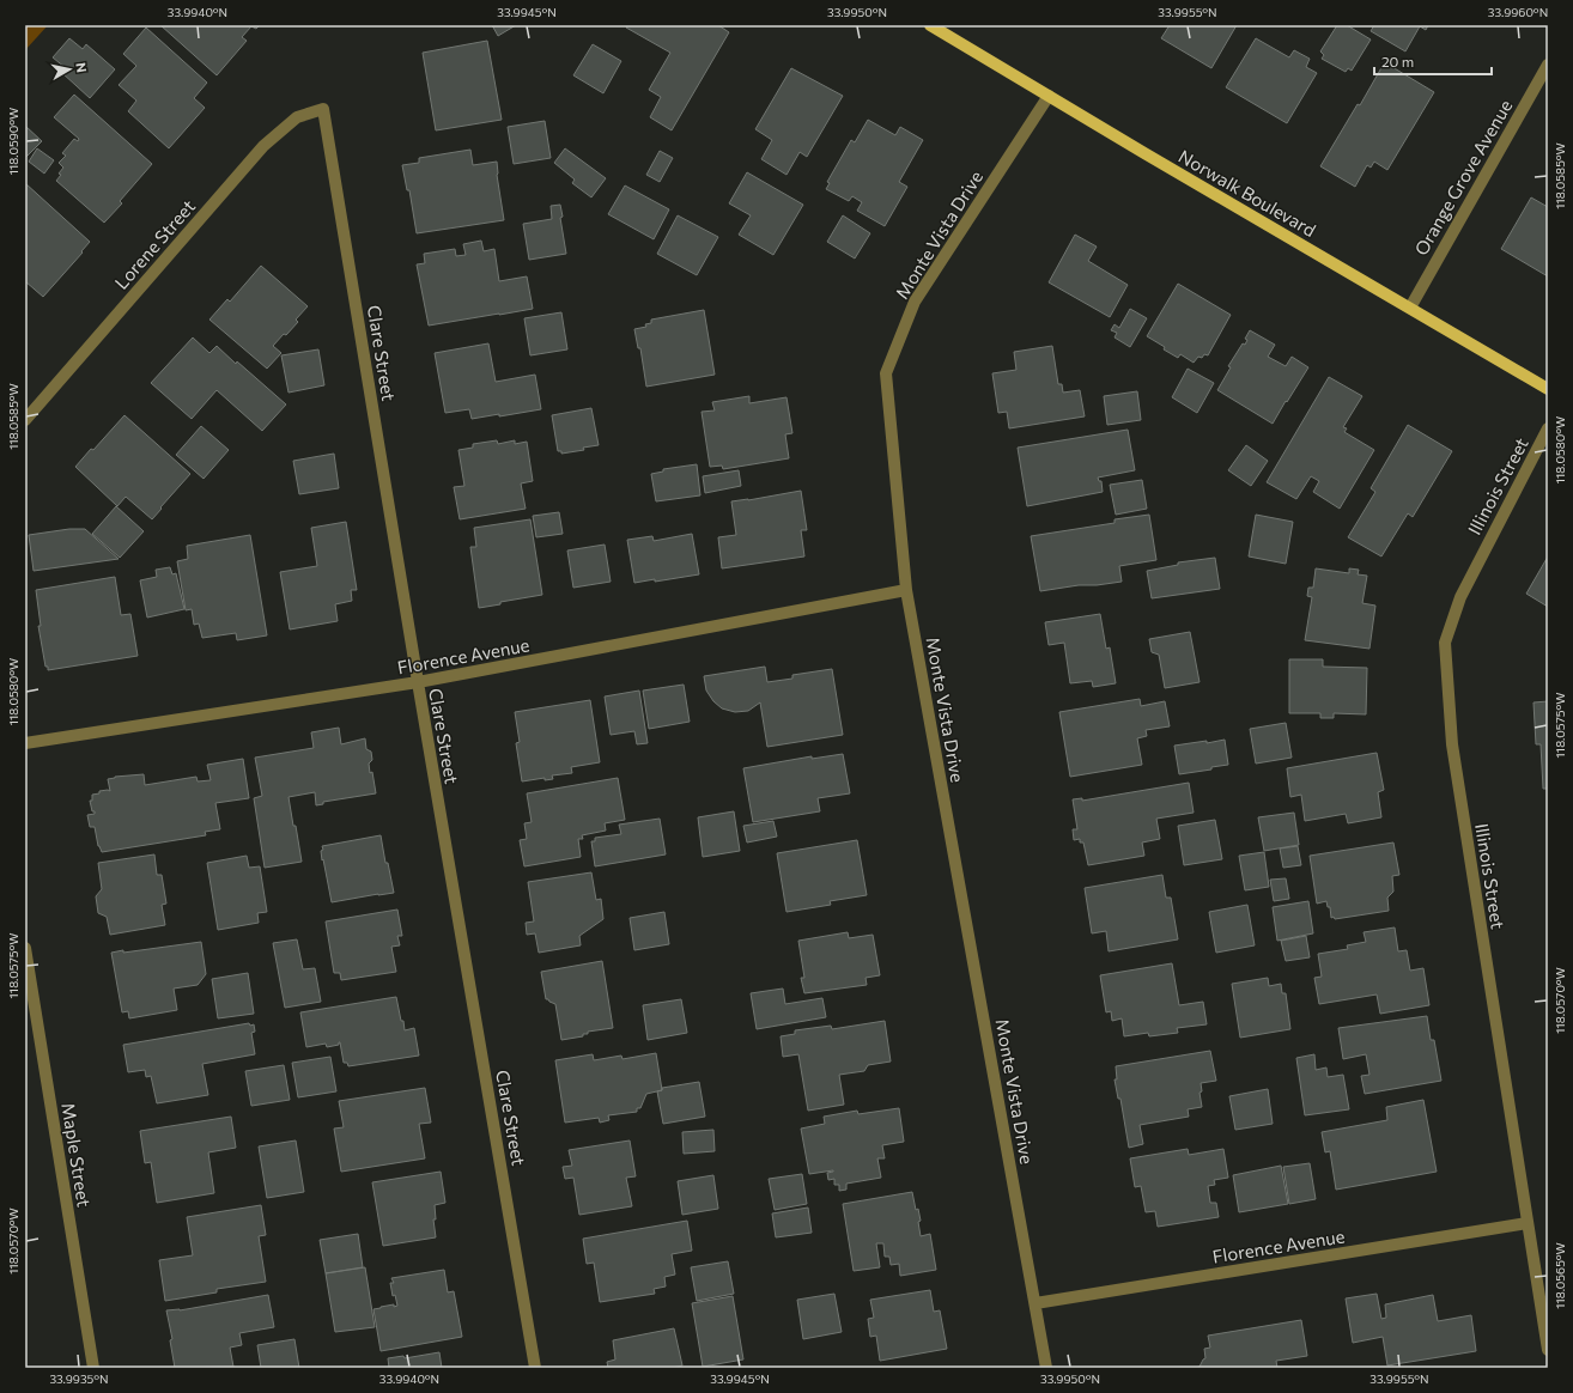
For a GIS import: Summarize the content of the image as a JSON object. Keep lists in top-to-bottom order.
{
  "streets": {
    "main road": ["Norwalk Boulevard"],
    "street": [
      "Orange Grove Avenue",
      "Monte Vista Drive",
      "Lorene Street",
      "Clare Street",
      "Illinois Street",
      "Florence Avenue",
      "Maple Street"
    ]
  },
  "crossings": [
    ["Orange Grove Avenue", "Norwalk Boulevard"],
    ["Norwalk Boulevard", "Monte Vista Drive"],
    ["Monte Vista Drive", "Florence Avenue"],
    ["Lorene Street", "Clare Street"],
    ["Clare Street", "Florence Avenue"],
    ["Illinois Street", "Florence Avenue"]
  ],
  "scale_bar": "20 m",
  "north": "right",
  "coordinates": [
    "33.9940°N",
    "33.9945°N",
    "33.9950°N",
    "33.9955°N",
    "33.9960°N",
    "118.0590°W",
    "118.0585°W",
    "118.0580°W",
    "118.0575°W",
    "118.0570°W",
    "118.0565°W",
    "33.9935°N"
  ]
}
